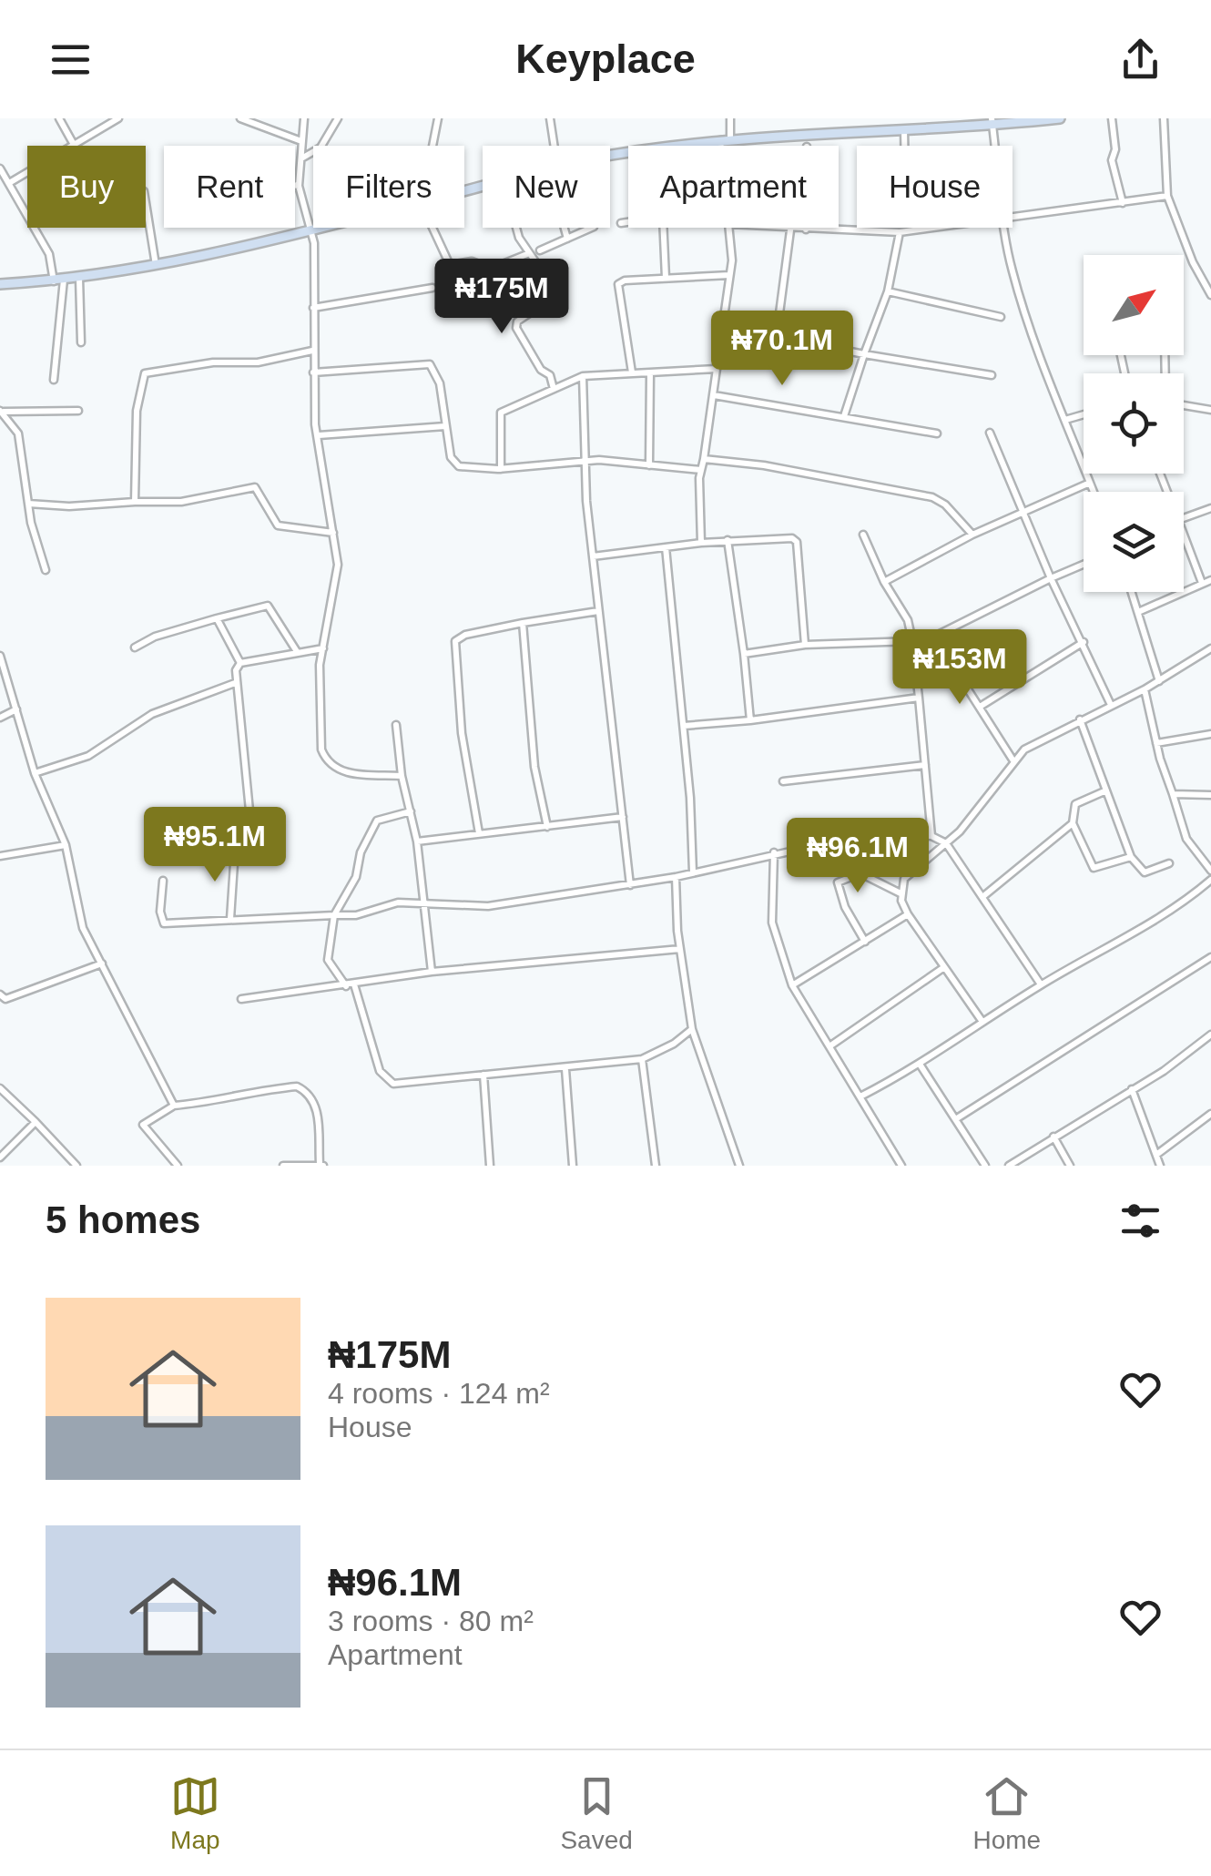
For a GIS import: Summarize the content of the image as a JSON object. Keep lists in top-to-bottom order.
{
  "north": "top right",
  "page": {
    "header": "Keyplace",
    "chip": [
      "Buy",
      "Rent",
      "Filters",
      "New",
      "Apartment",
      "House"
    ],
    "price": [
      "₦175M",
      "₦70.1M",
      "₦153M",
      "₦95.1M",
      "₦96.1M"
    ],
    "heading": "5 homes",
    "list": [
      {
        "name": "₦175M",
        "note": "4 rooms · 124 m² · House"
      },
      {
        "name": "₦96.1M",
        "note": "3 rooms · 80 m² · Apartment"
      }
    ],
    "tabs": ["Map", "Saved", "Home"]
  }
}
